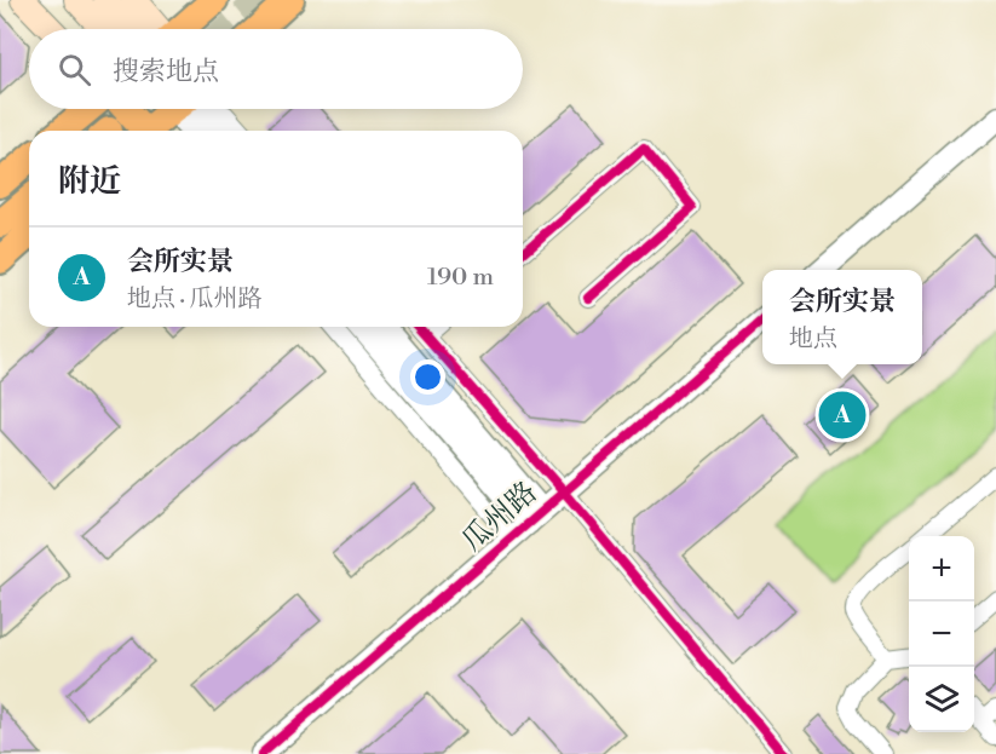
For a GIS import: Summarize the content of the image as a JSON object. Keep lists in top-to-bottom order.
{
  "streets": {
    "street": ["瓜州路"]
  },
  "page": {
    "search": "搜索地点",
    "heading": "附近",
    "list": [
      {
        "mark": "A",
        "name": "会所实景",
        "note": "地点 · 瓜州路",
        "value": "190 m"
      }
    ],
    "popup": ["会所实景", "地点"],
    "pins": "A",
    "map_buttons": ["+", "−"]
  }
}
